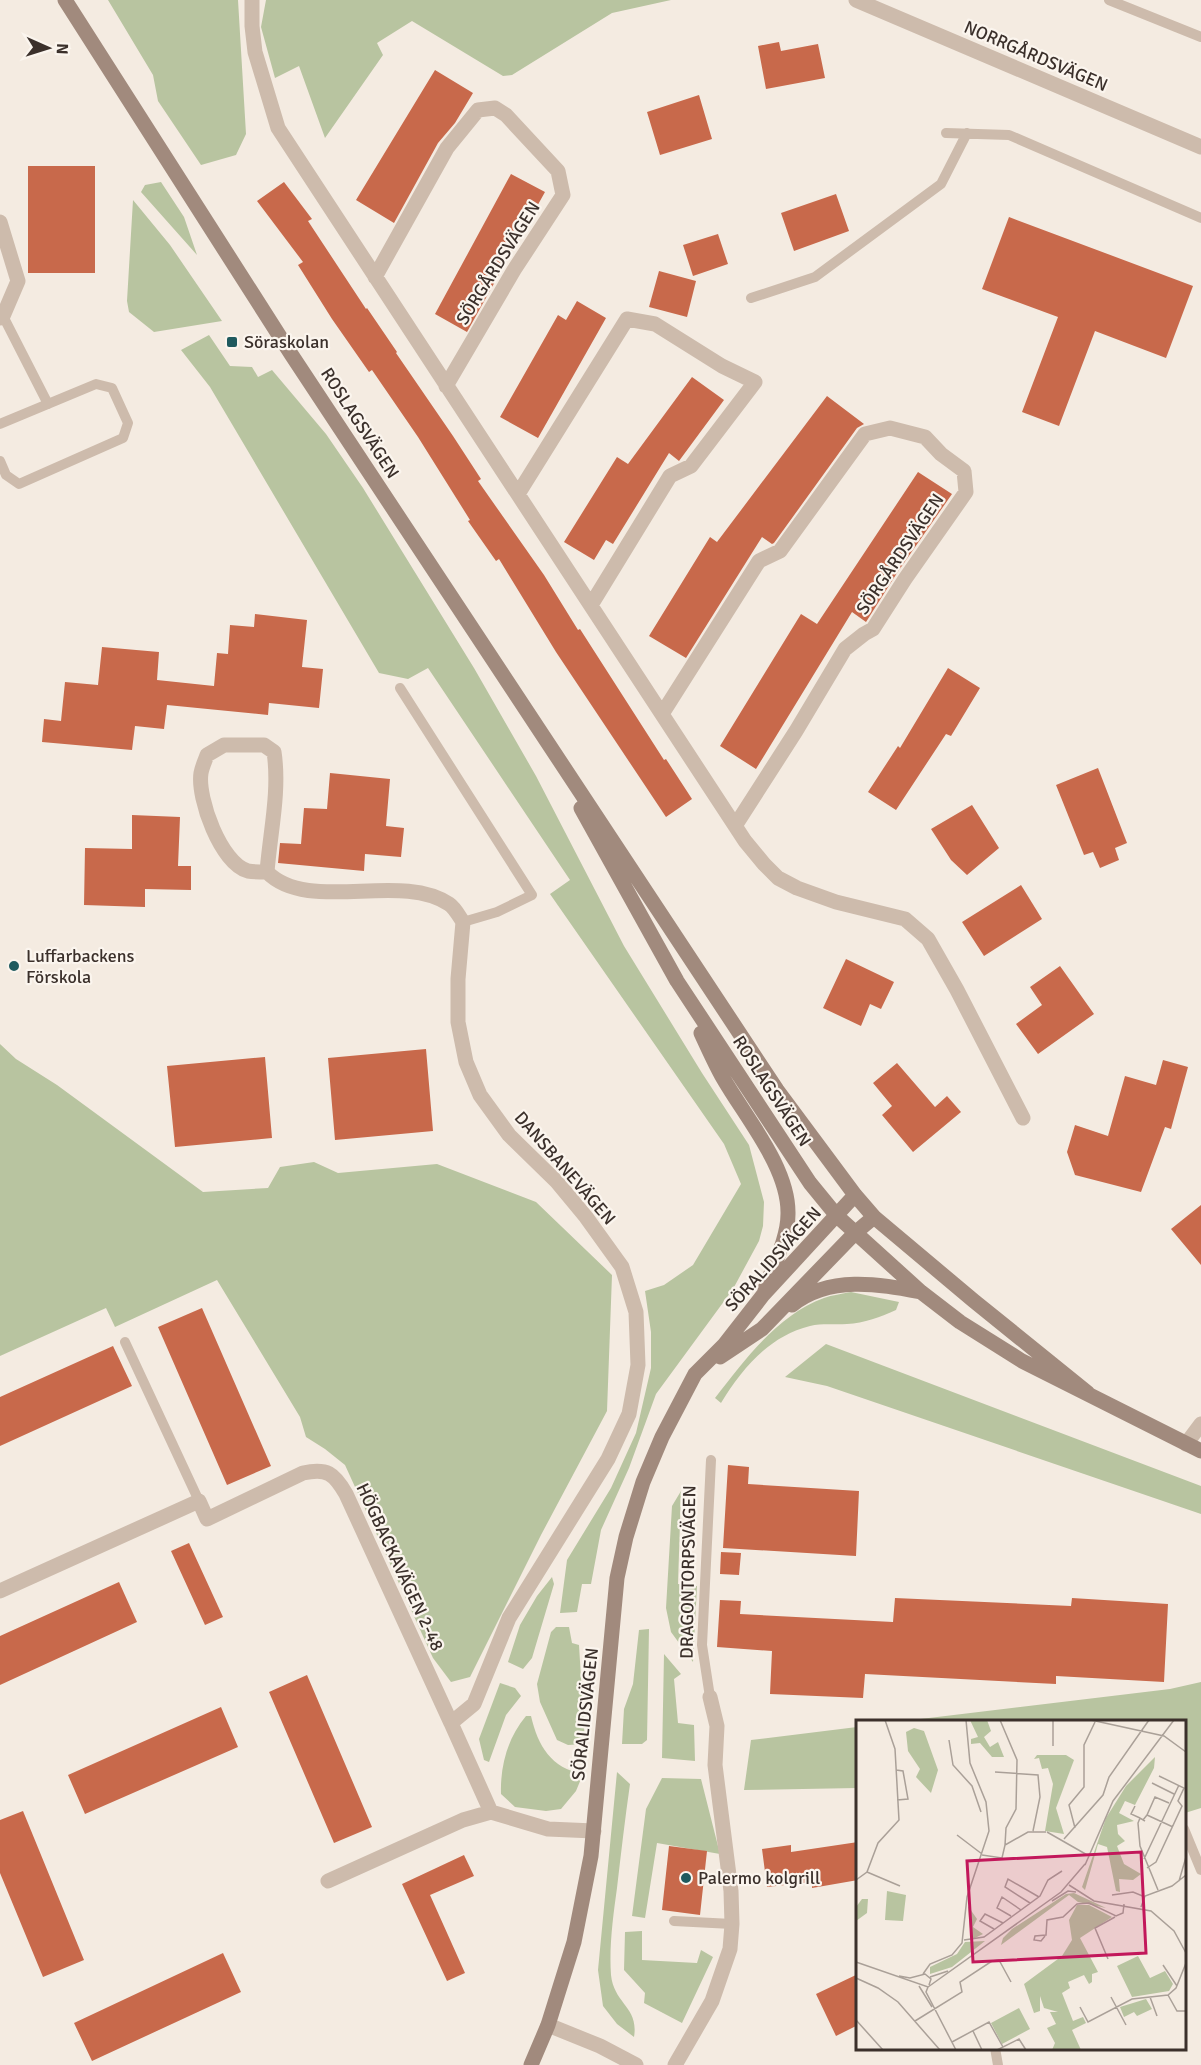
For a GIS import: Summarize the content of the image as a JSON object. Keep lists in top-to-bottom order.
{
  "streets": {
    "main road": ["ROSLAGSVÄGEN", "SÖRALIDSVÄGEN"],
    "street": [
      "NORRGÅRDSVÄGEN",
      "SÖRGÅRDSVÄGEN",
      "DANSBANEVÄGEN",
      "HÖGBACKAVÄGEN 2-48",
      "DRAGONTORPSVÄGEN"
    ]
  },
  "crossings": [
    ["ROSLAGSVÄGEN", "SÖRALIDSVÄGEN"],
    ["DANSBANEVÄGEN", "HÖGBACKAVÄGEN 2-48"]
  ],
  "places": {
    "transit": ["Söraskolan"],
    "other": ["Luffarbackens Förskola", "Palermo kolgrill"]
  },
  "north": "right"
}
